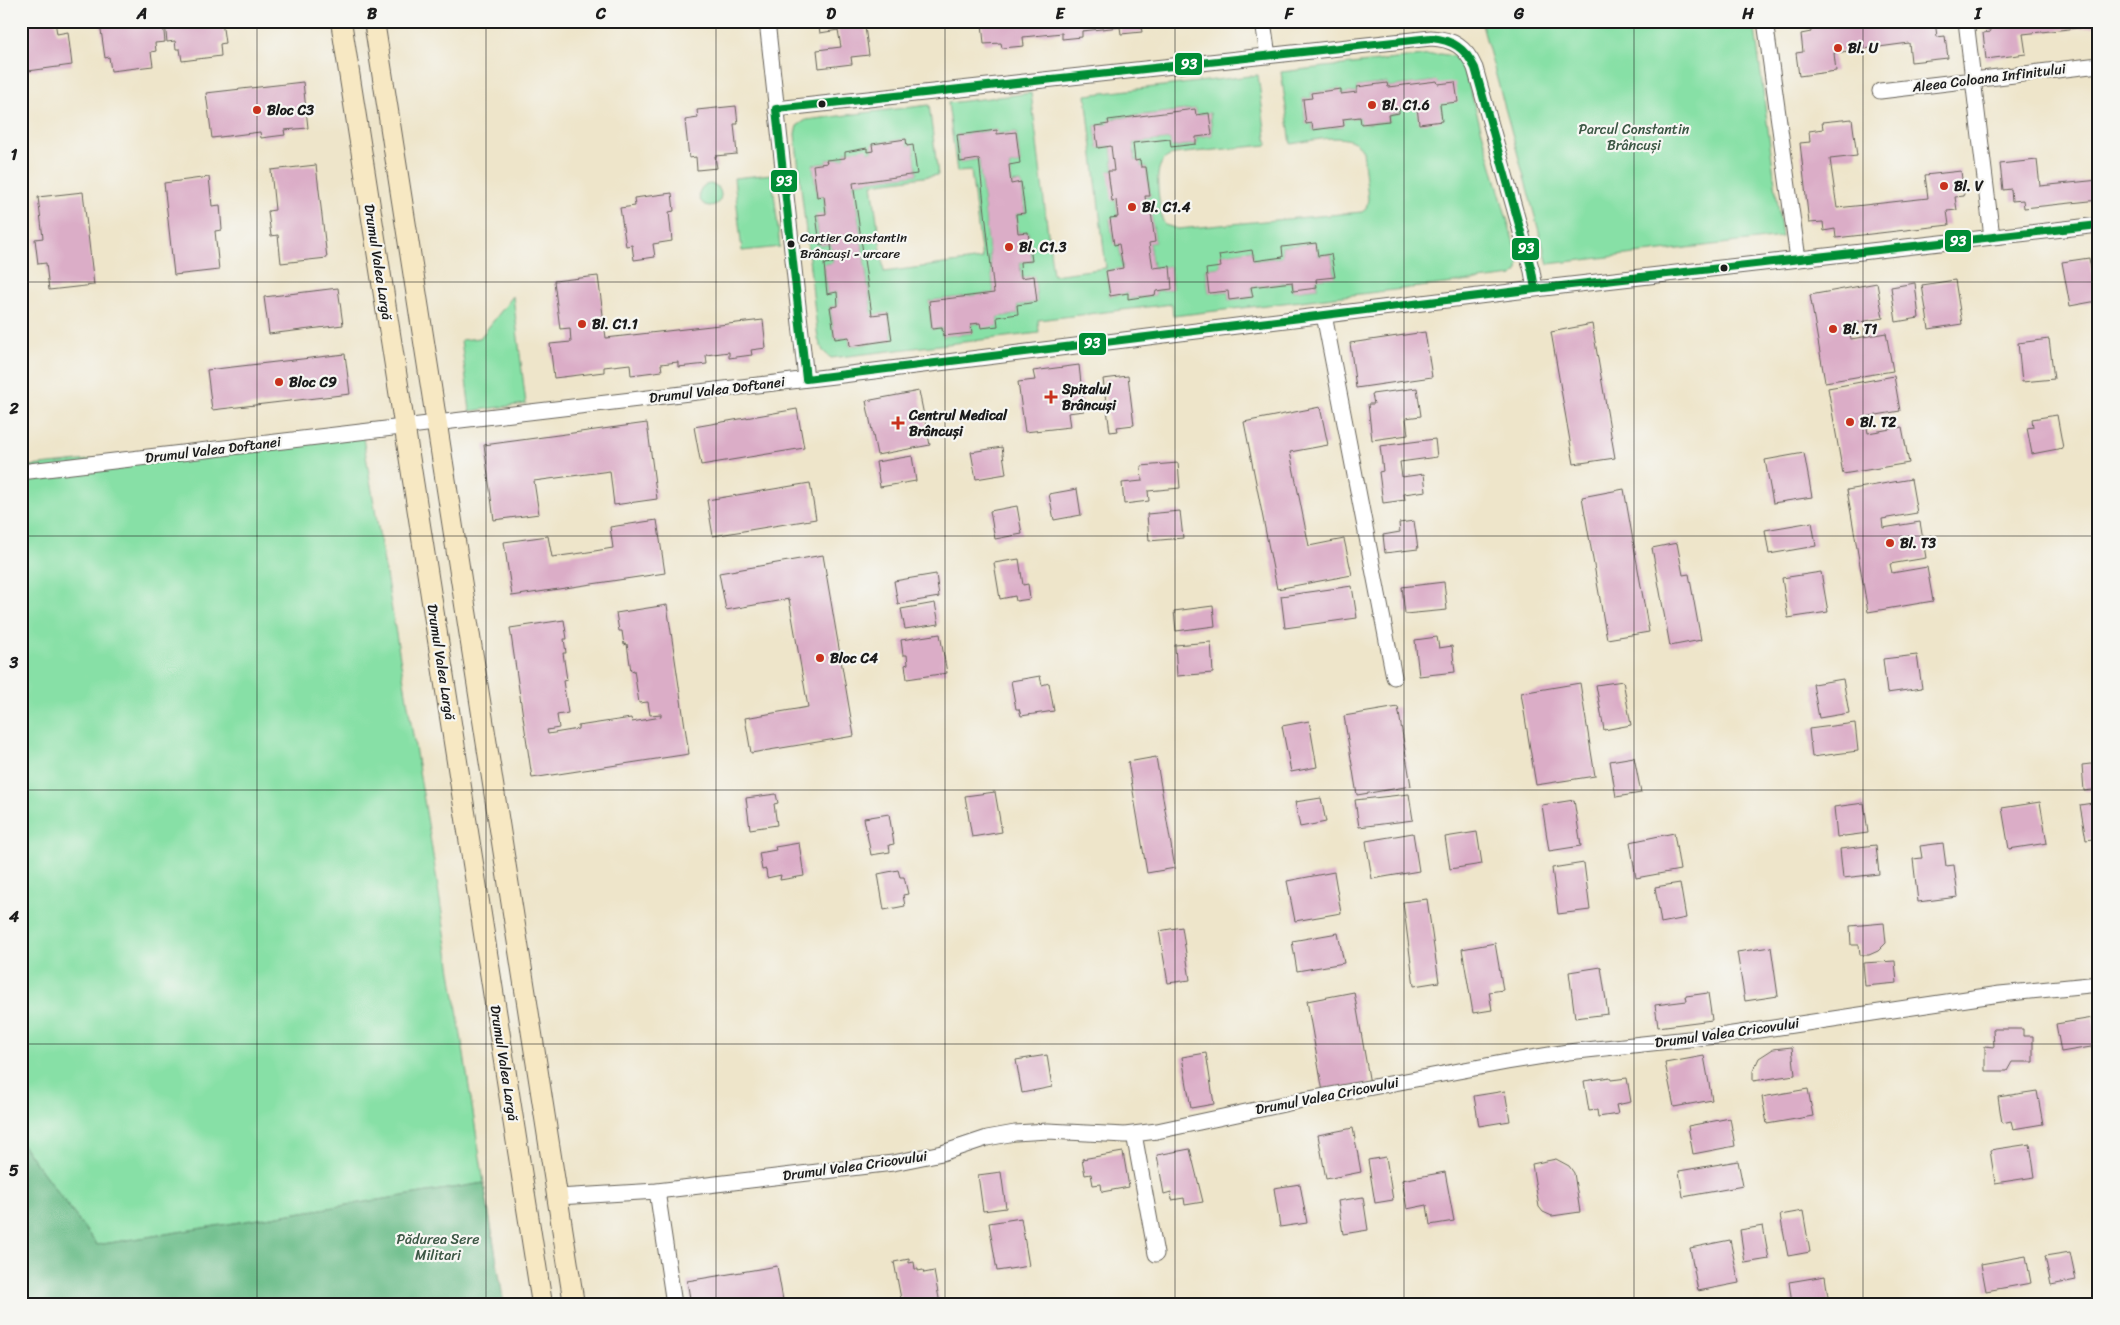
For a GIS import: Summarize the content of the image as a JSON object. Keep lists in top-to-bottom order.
{
  "streets": {
    "main road": ["Drumul Valea Largă"],
    "street": ["Aleea Coloana Infinitului", "Drumul Valea Doftanei", "Drumul Valea Cricovului"]
  },
  "crossings": [
    ["Drumul Valea Largă", "Drumul Valea Doftanei"]
  ],
  "parks": ["Parcul Constantin Brâncuși", "Pădurea Sere Militari"],
  "places": {
    "other": [
      "Bl. U",
      "Bl. C1.6",
      "Bloc C3",
      "Bl. V",
      "Bl. C1.4",
      "Cartier Constantin Brâncuși - urcare",
      "Bl. C1.3",
      "Bl. C1.1",
      "Bl. T1",
      "Bloc C9",
      "Bl. T2",
      "Bl. T3",
      "Bloc C4"
    ],
    "health": ["Spitalul Brâncuși", "Centrul Medical Brâncuși"]
  },
  "lines": ["transit line 93"],
  "grid": {
    "columns": [
      "A",
      "B",
      "C",
      "D",
      "E",
      "F",
      "G",
      "H",
      "I"
    ],
    "rows": [
      "1",
      "2",
      "3",
      "4",
      "5"
    ]
  }
}
